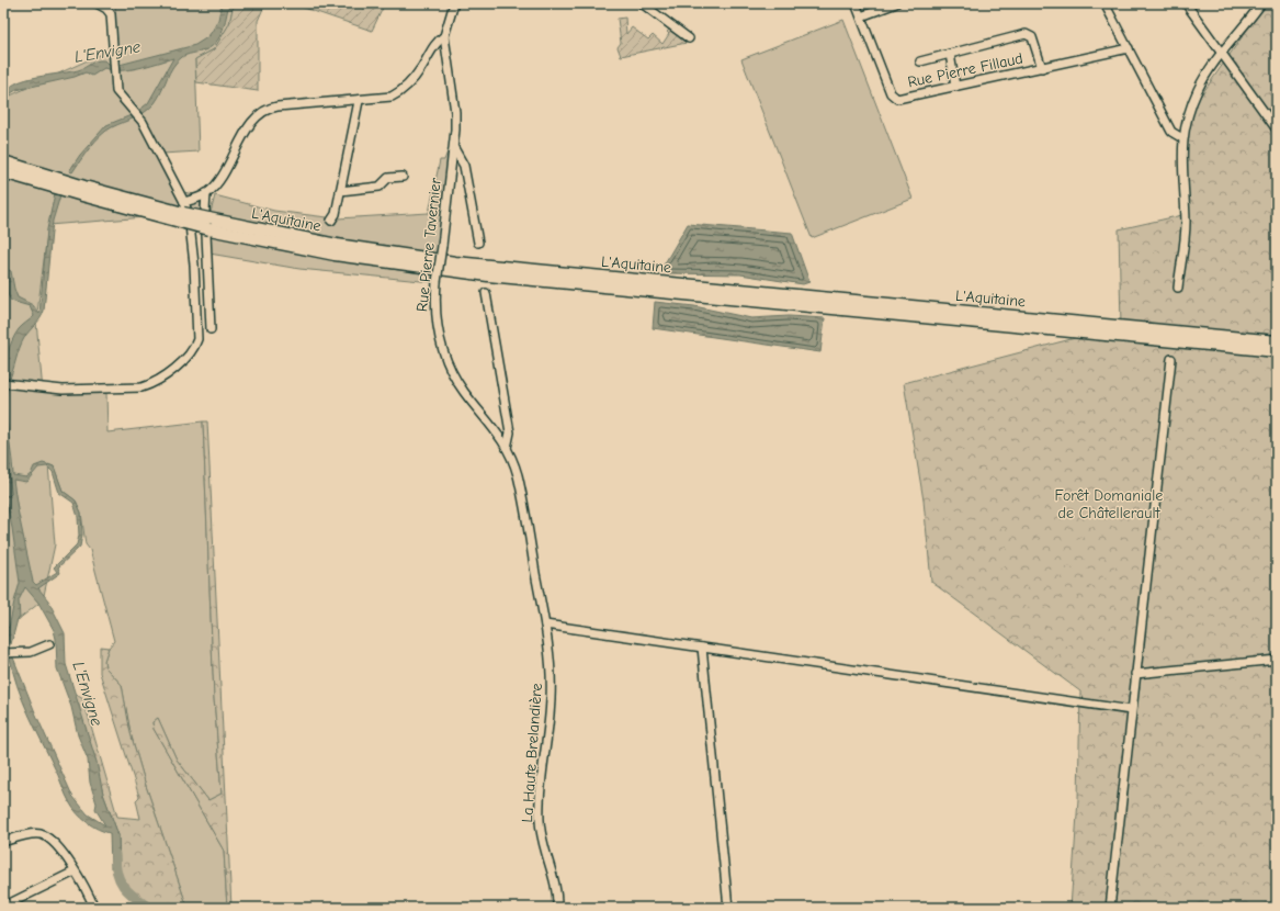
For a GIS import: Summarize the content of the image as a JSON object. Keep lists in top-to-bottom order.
{
  "streets": {
    "highway": ["L'Aquitaine"],
    "street": ["Rue Pierre Fillaud", "Rue Pierre Tavernier", "La Haute Brelandière"]
  },
  "crossings": [
    ["Rue Pierre Tavernier", "La Haute Brelandière"]
  ],
  "water": ["L'Envigne"],
  "parks": ["Forêt Domaniale de Châtellerault"]
}
